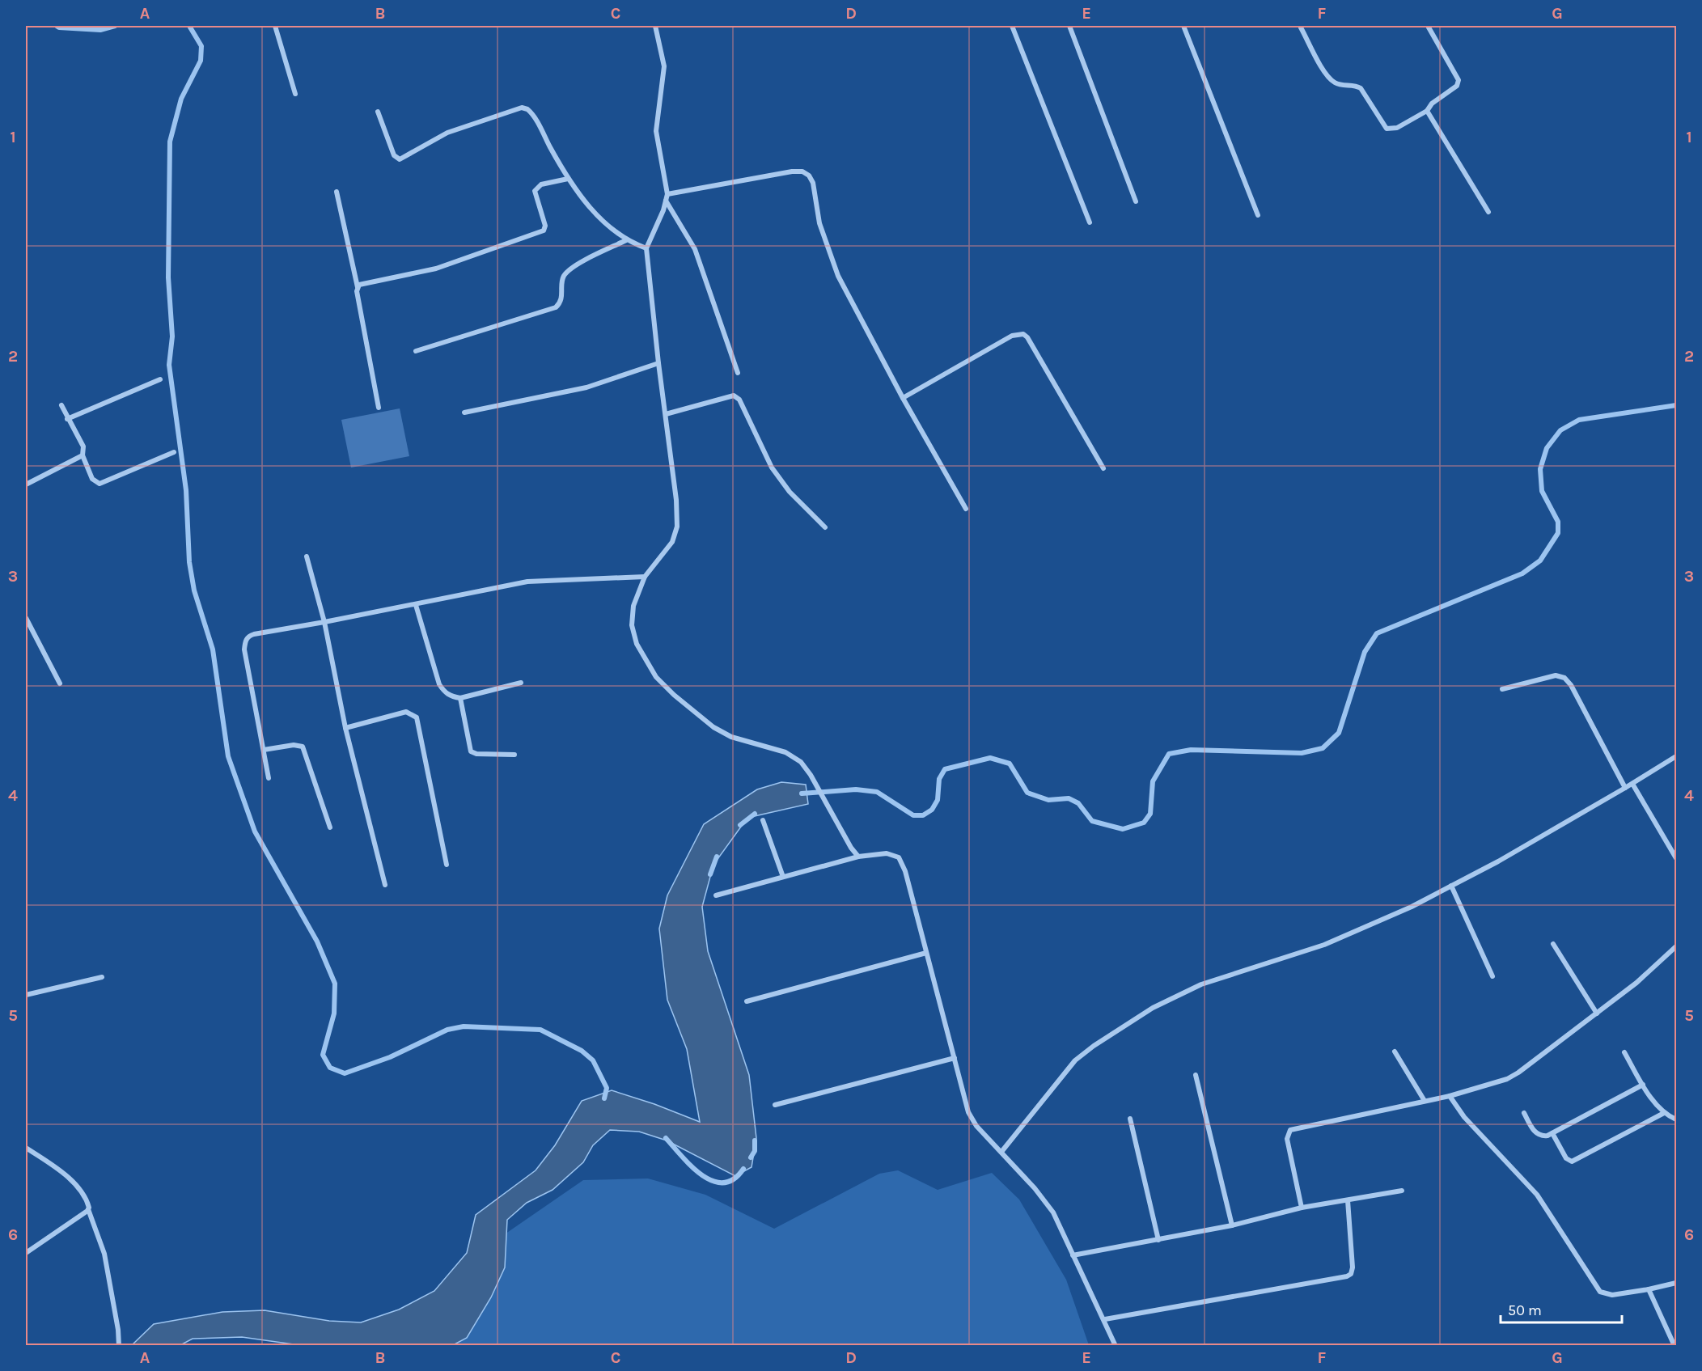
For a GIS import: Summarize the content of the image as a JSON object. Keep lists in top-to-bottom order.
{
  "scale_bar": "50 m",
  "grid": {
    "columns": [
      "A",
      "B",
      "C",
      "D",
      "E",
      "F",
      "G"
    ],
    "rows": [
      "1",
      "2",
      "3",
      "4",
      "5",
      "6"
    ]
  }
}
